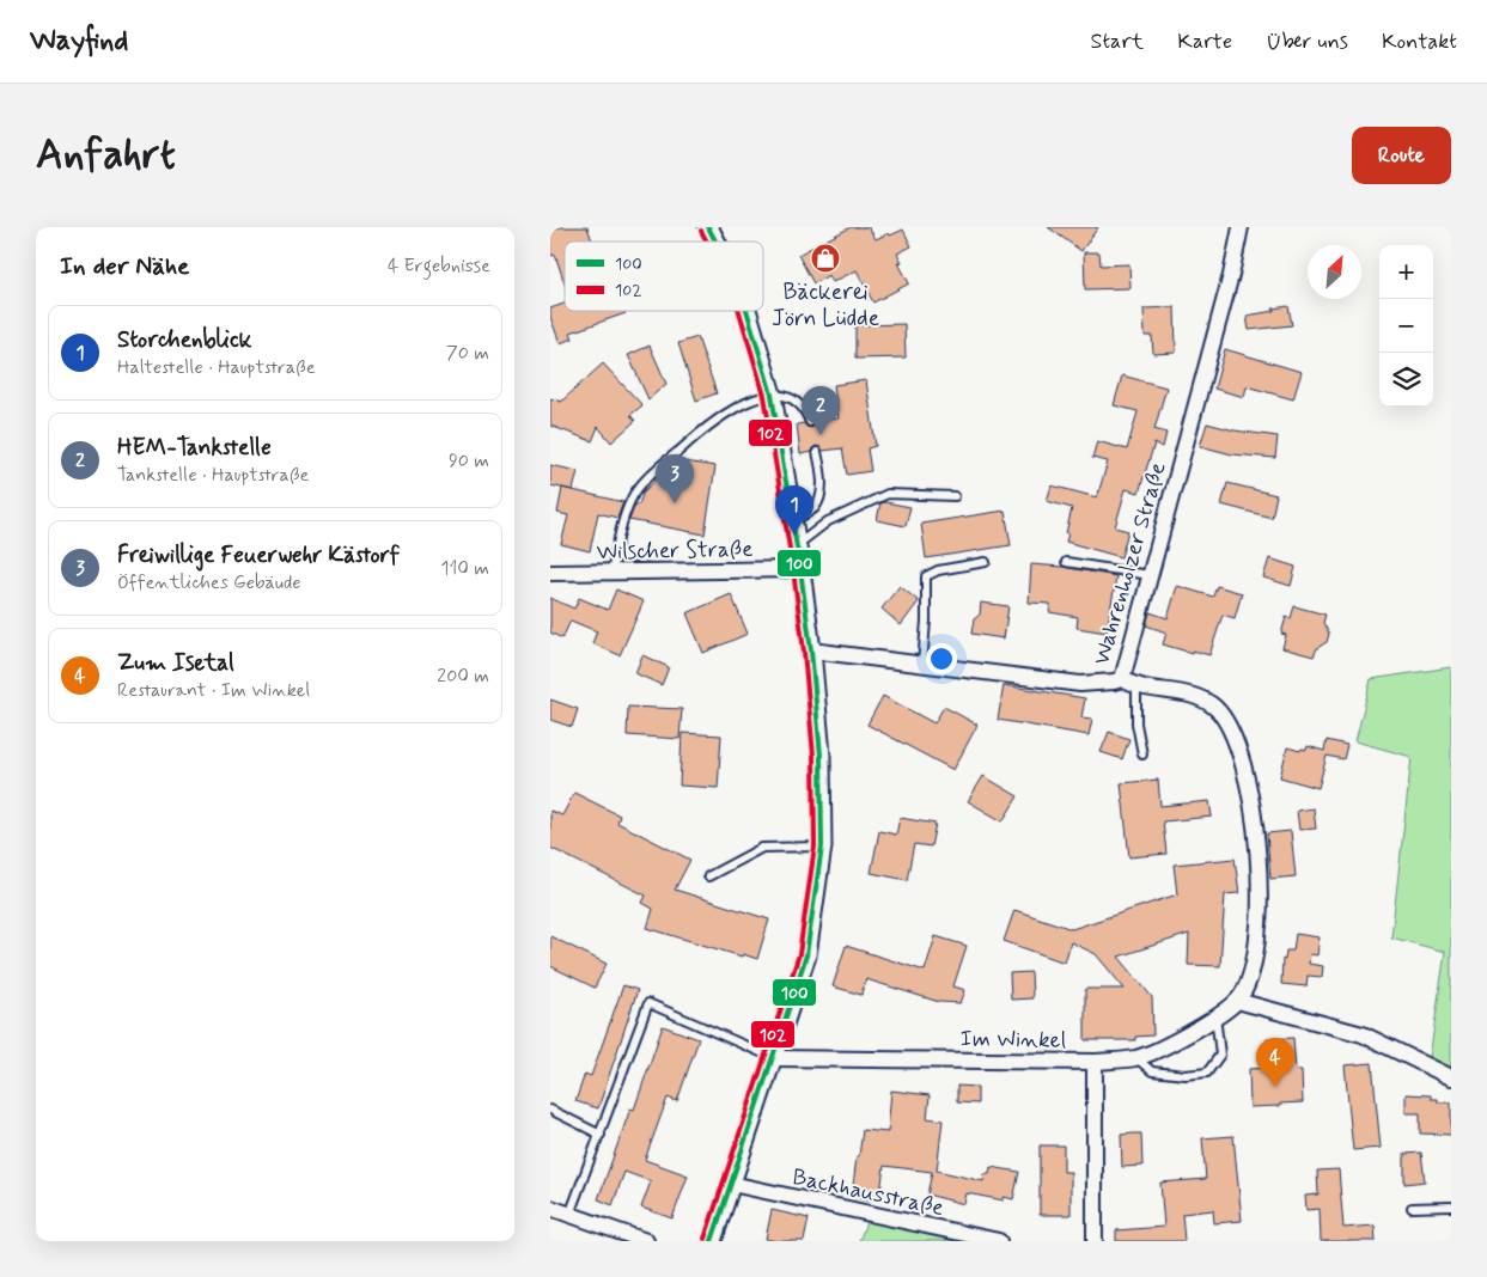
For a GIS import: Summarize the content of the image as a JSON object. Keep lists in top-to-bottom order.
{
  "streets": {
    "street": [
      "Wilscher Straße",
      "Wahrenholzer Straße",
      "Im Winkel",
      "Backhausstraße"
    ]
  },
  "crossings": [
    ["Wahrenholzer Straße", "Im Winkel"]
  ],
  "places": {
    "shop": ["Bäckerei Jörn Lüdde"]
  },
  "lines": ["transit line 100", "transit line 102"],
  "legend": ["100", "102"],
  "north": "top right",
  "page": {
    "header": "Wayfind",
    "nav": [
      "Start",
      "Karte",
      "Über uns",
      "Kontakt"
    ],
    "buttons": "Route",
    "title": "Anfahrt",
    "heading": ["In der Nähe", "4 Ergebnisse"],
    "map_buttons": ["+", "−"],
    "list": [
      {
        "mark": "1",
        "name": "Storchenblick",
        "note": "Haltestelle · Hauptstraße",
        "value": "70 m"
      },
      {
        "mark": "2",
        "name": "HEM-Tankstelle",
        "note": "Tankstelle · Hauptstraße",
        "value": "90 m"
      },
      {
        "mark": "3",
        "name": "Freiwillige Feuerwehr Kästorf",
        "note": "Öffentliches Gebäude",
        "value": "110 m"
      },
      {
        "mark": "4",
        "name": "Zum Isetal",
        "note": "Restaurant · Im Winkel",
        "value": "200 m"
      }
    ],
    "pins": [
      "2",
      "3",
      "1",
      "4"
    ]
  }
}
